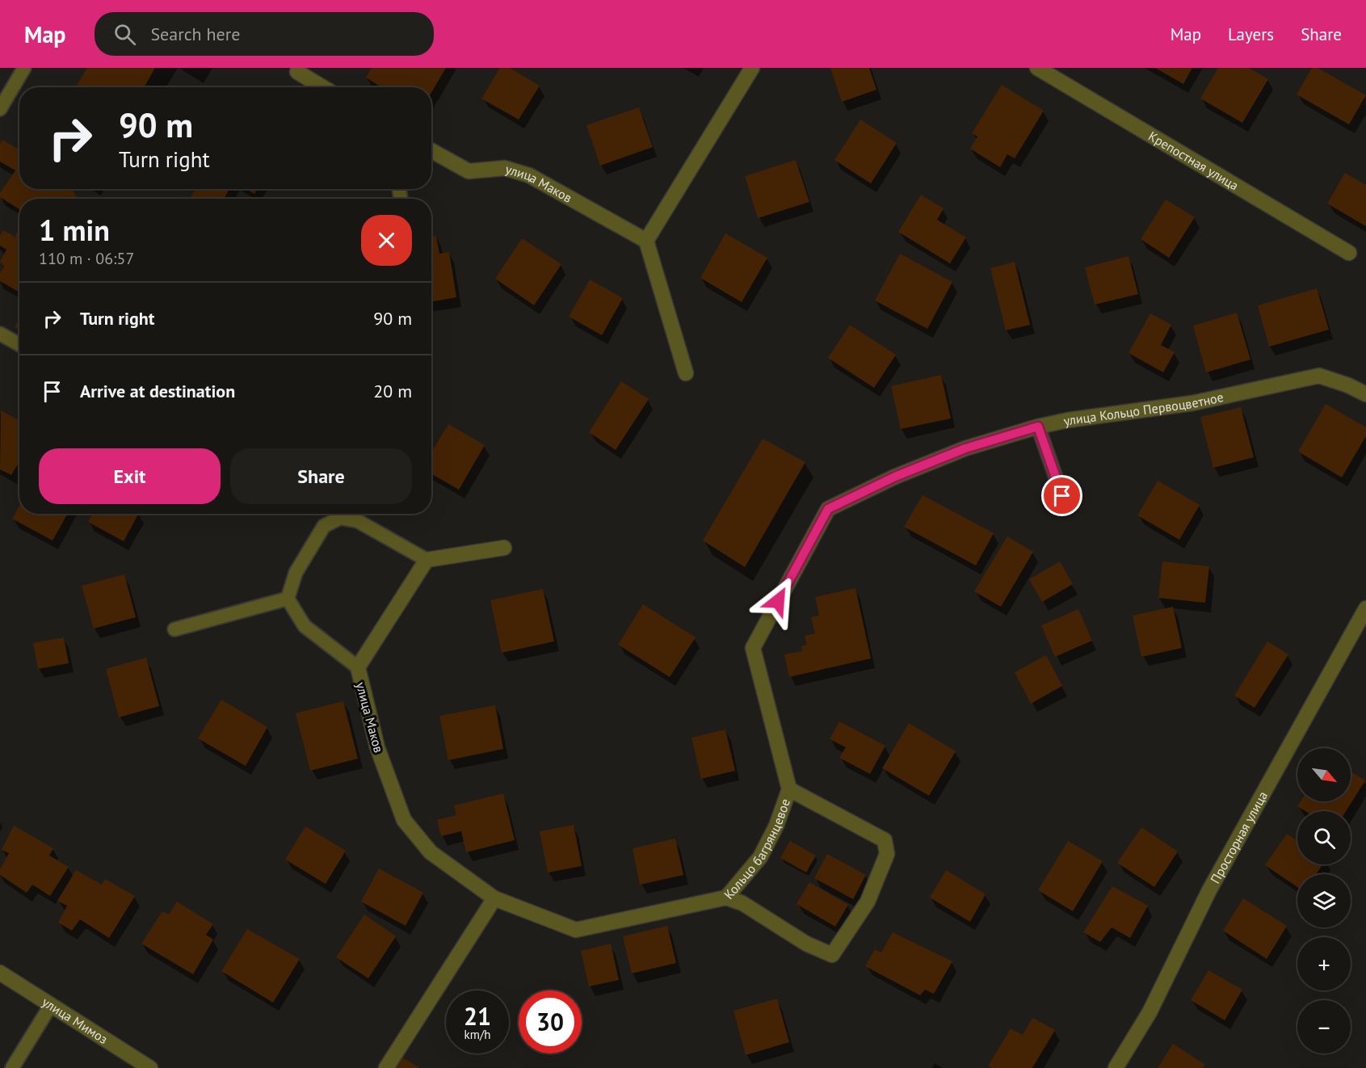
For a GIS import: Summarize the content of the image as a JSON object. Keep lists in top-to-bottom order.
{
  "streets": {
    "street": [
      "Крепостная улица",
      "улица Маков",
      "улица Кольцо Первоцветное",
      "Просторная улица",
      "Кольцо багрянцевое",
      "улица Мимоз"
    ]
  },
  "crossings": [
    ["улица Маков", "Кольцо багрянцевое"],
    ["улица Кольцо Первоцветное", "Кольцо багрянцевое"]
  ],
  "north": "bottom right",
  "page": {
    "header": "Map",
    "search": "Search here",
    "nav": ["Map", "Layers", "Share"],
    "turn": ["90 m", "Turn right"],
    "heading": ["1 min", "110 m · 06:57"],
    "list": [
      {
        "name": "Turn right",
        "value": "90 m"
      },
      {
        "name": "Arrive at destination",
        "value": "20 m"
      }
    ],
    "buttons": ["Exit", "Share"],
    "map_buttons": ["+", "−"],
    "speed": "21 km/h",
    "limit": "30"
  }
}
